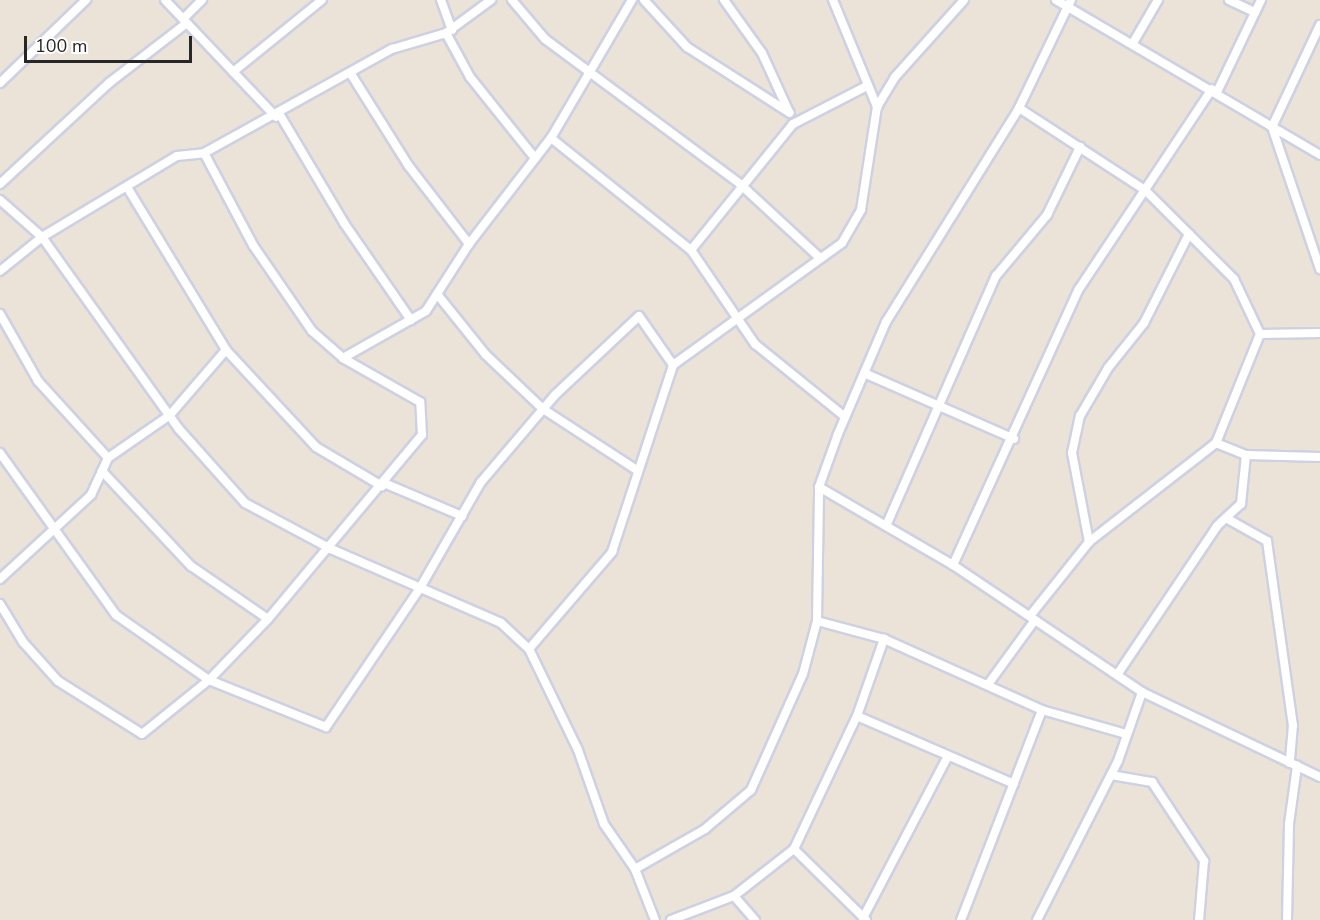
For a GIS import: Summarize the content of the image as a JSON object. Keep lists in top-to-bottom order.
{
  "scale_bar": "100 m"
}
